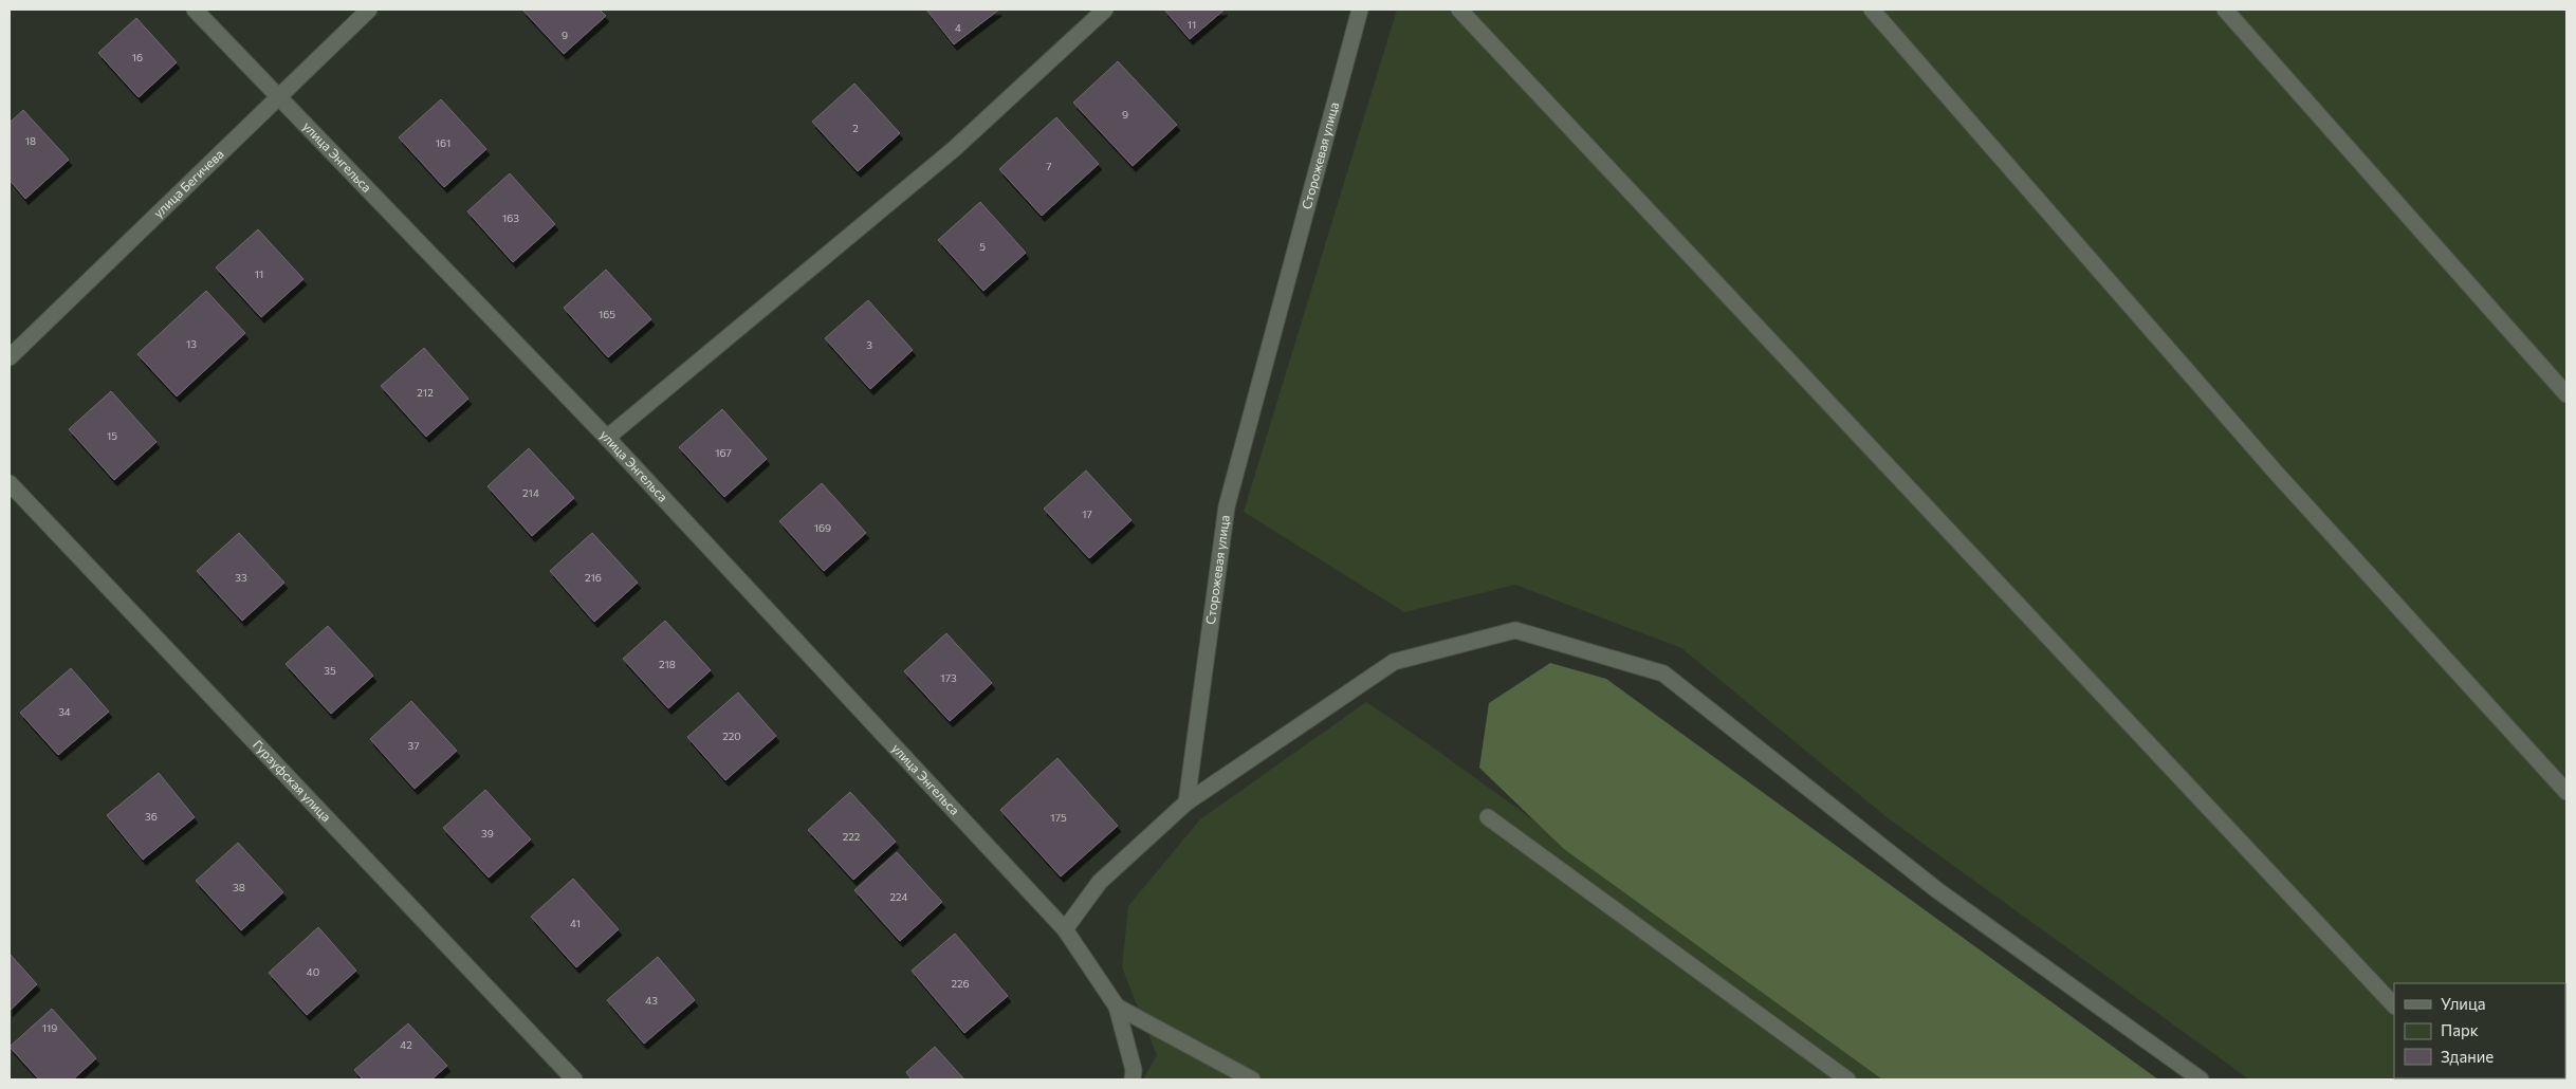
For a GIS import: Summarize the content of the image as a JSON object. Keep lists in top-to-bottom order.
{
  "streets": {
    "street": [
      "Сторожевая улица",
      "улица Энгельса",
      "улица Бегичева",
      "Гурзуфская улица"
    ]
  },
  "crossings": [
    ["улица Энгельса", "улица Бегичева"]
  ],
  "house_numbers": [
    "11",
    "4",
    "9",
    "16",
    "9",
    "2",
    "18",
    "161",
    "7",
    "163",
    "5",
    "11",
    "165",
    "13",
    "3",
    "212",
    "15",
    "167",
    "214",
    "17",
    "169",
    "33",
    "216",
    "218",
    "35",
    "173",
    "34",
    "220",
    "37",
    "36",
    "175",
    "39",
    "222",
    "38",
    "224",
    "41",
    "40",
    "226",
    "43",
    "119",
    "42"
  ],
  "legend": ["Улица", "Парк", "Здание"]
}
